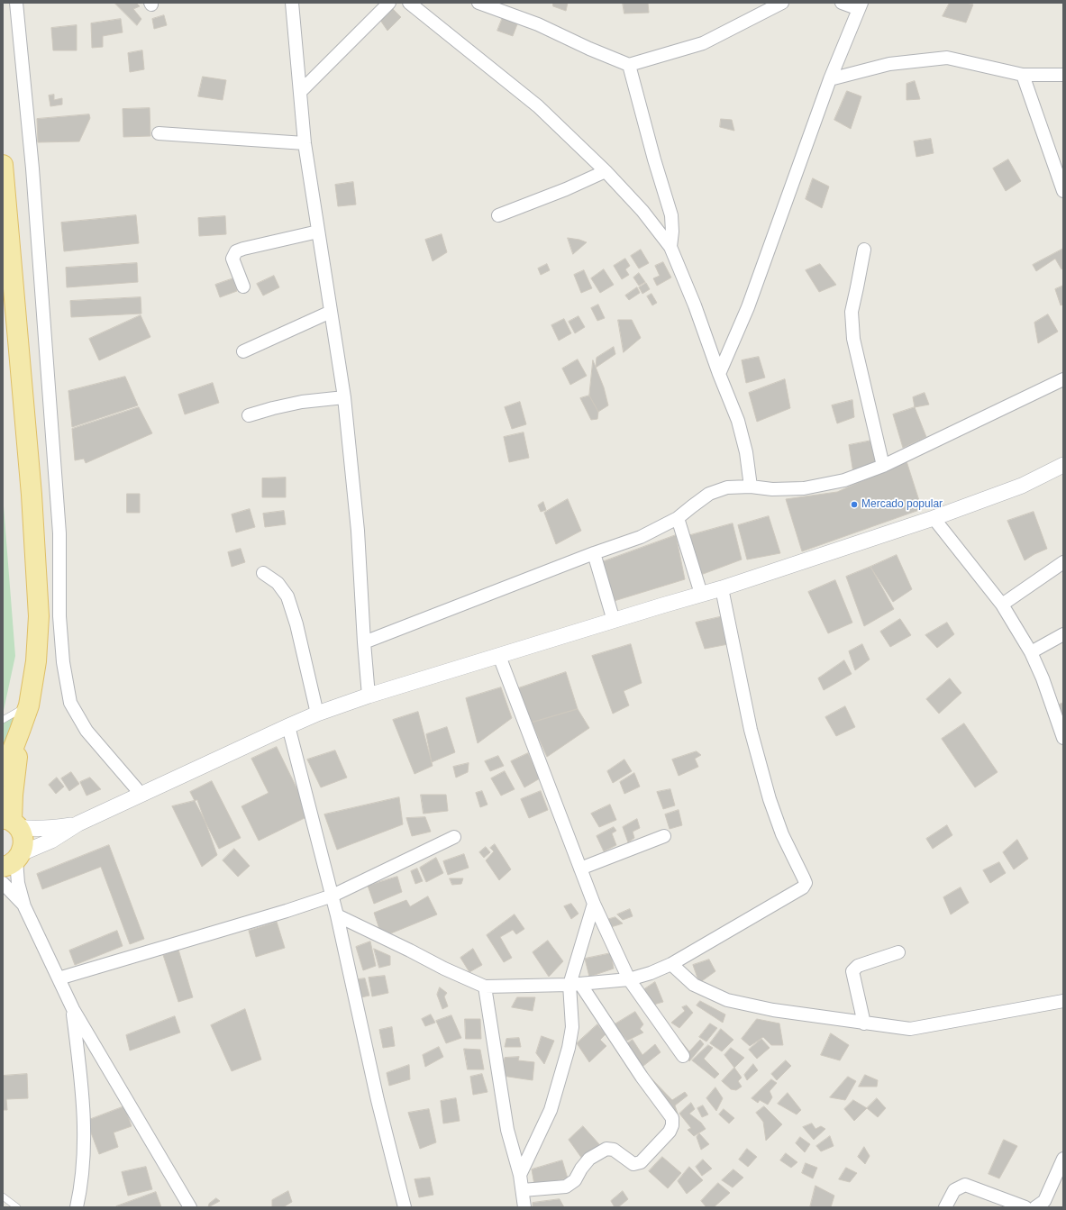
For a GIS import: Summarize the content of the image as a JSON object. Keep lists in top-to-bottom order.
{
  "places": ["Mercado popular"]
}
